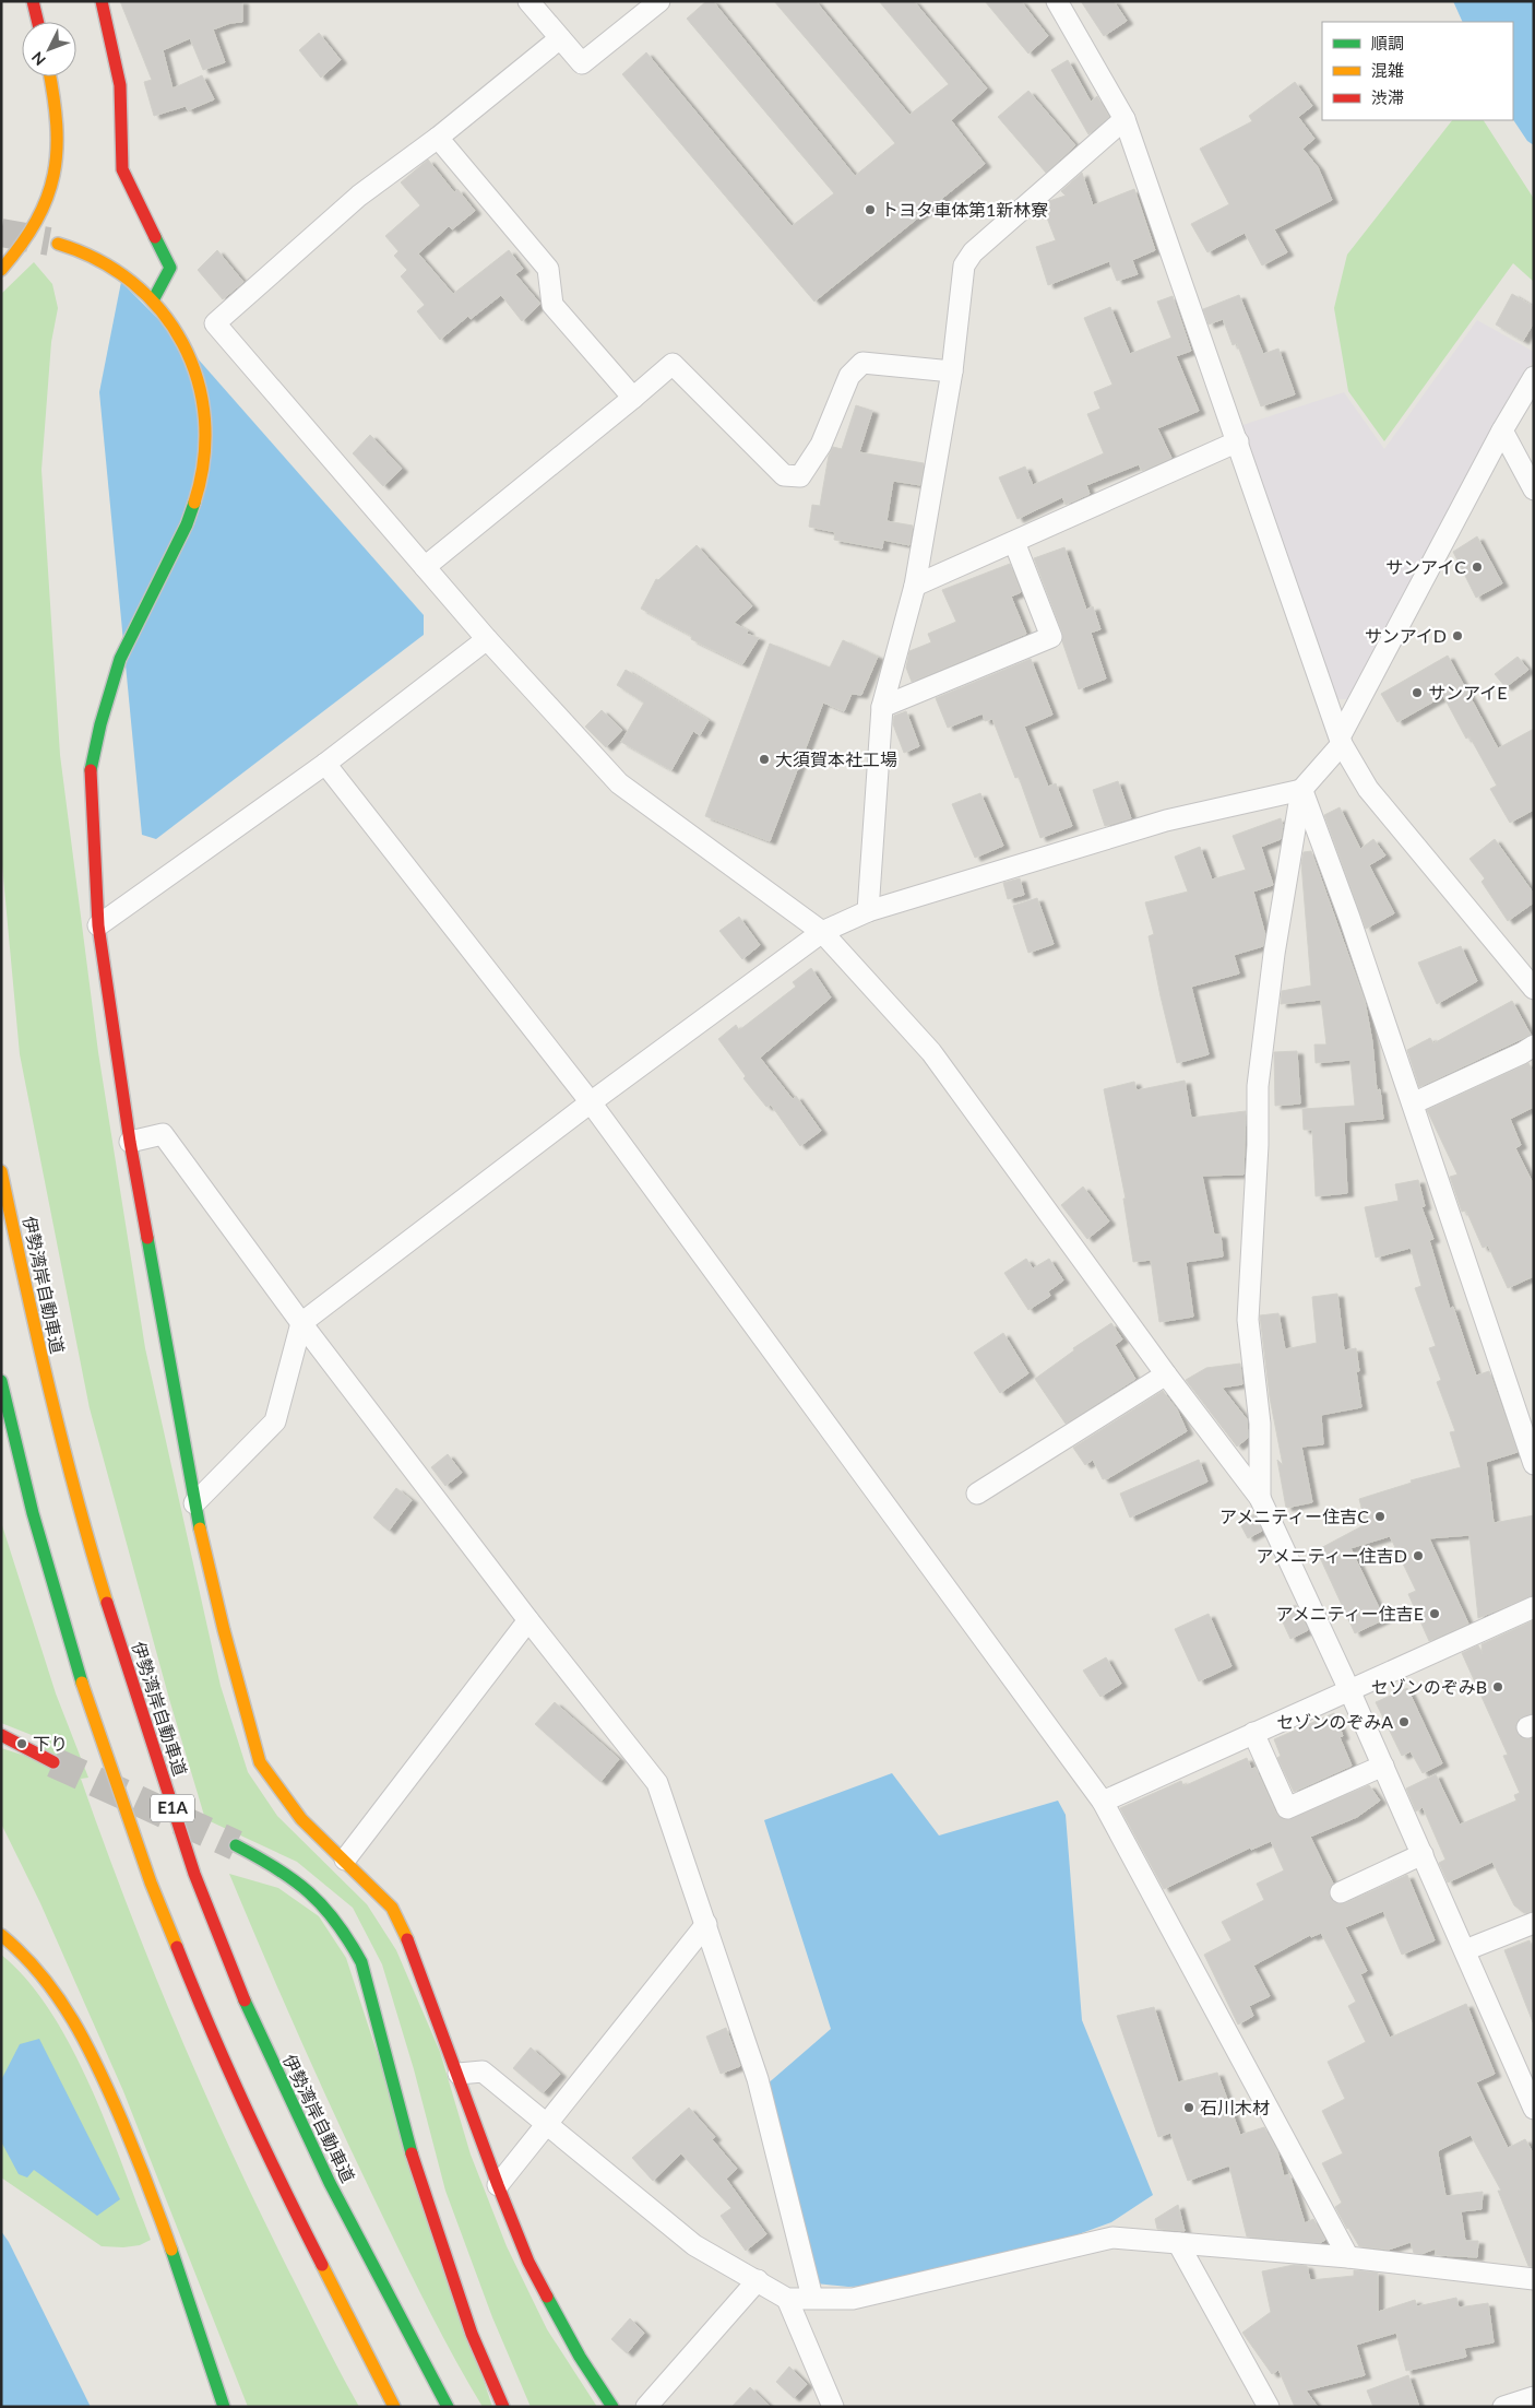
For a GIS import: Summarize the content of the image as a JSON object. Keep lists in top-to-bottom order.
{
  "streets": {
    "main road": ["伊勢湾岸自動車道", "E1A"]
  },
  "places": [
    "トヨタ車体第1新林寮",
    "サンアイC",
    "サンアイD",
    "サンアイE",
    "大須賀本社工場",
    "アメニティー住吉C",
    "アメニティー住吉D",
    "アメニティー住吉E",
    "セゾンのぞみB",
    "セゾンのぞみA",
    "下り",
    "石川木材"
  ],
  "legend": ["順調", "混雑", "渋滞"],
  "north": "bottom left"
}
